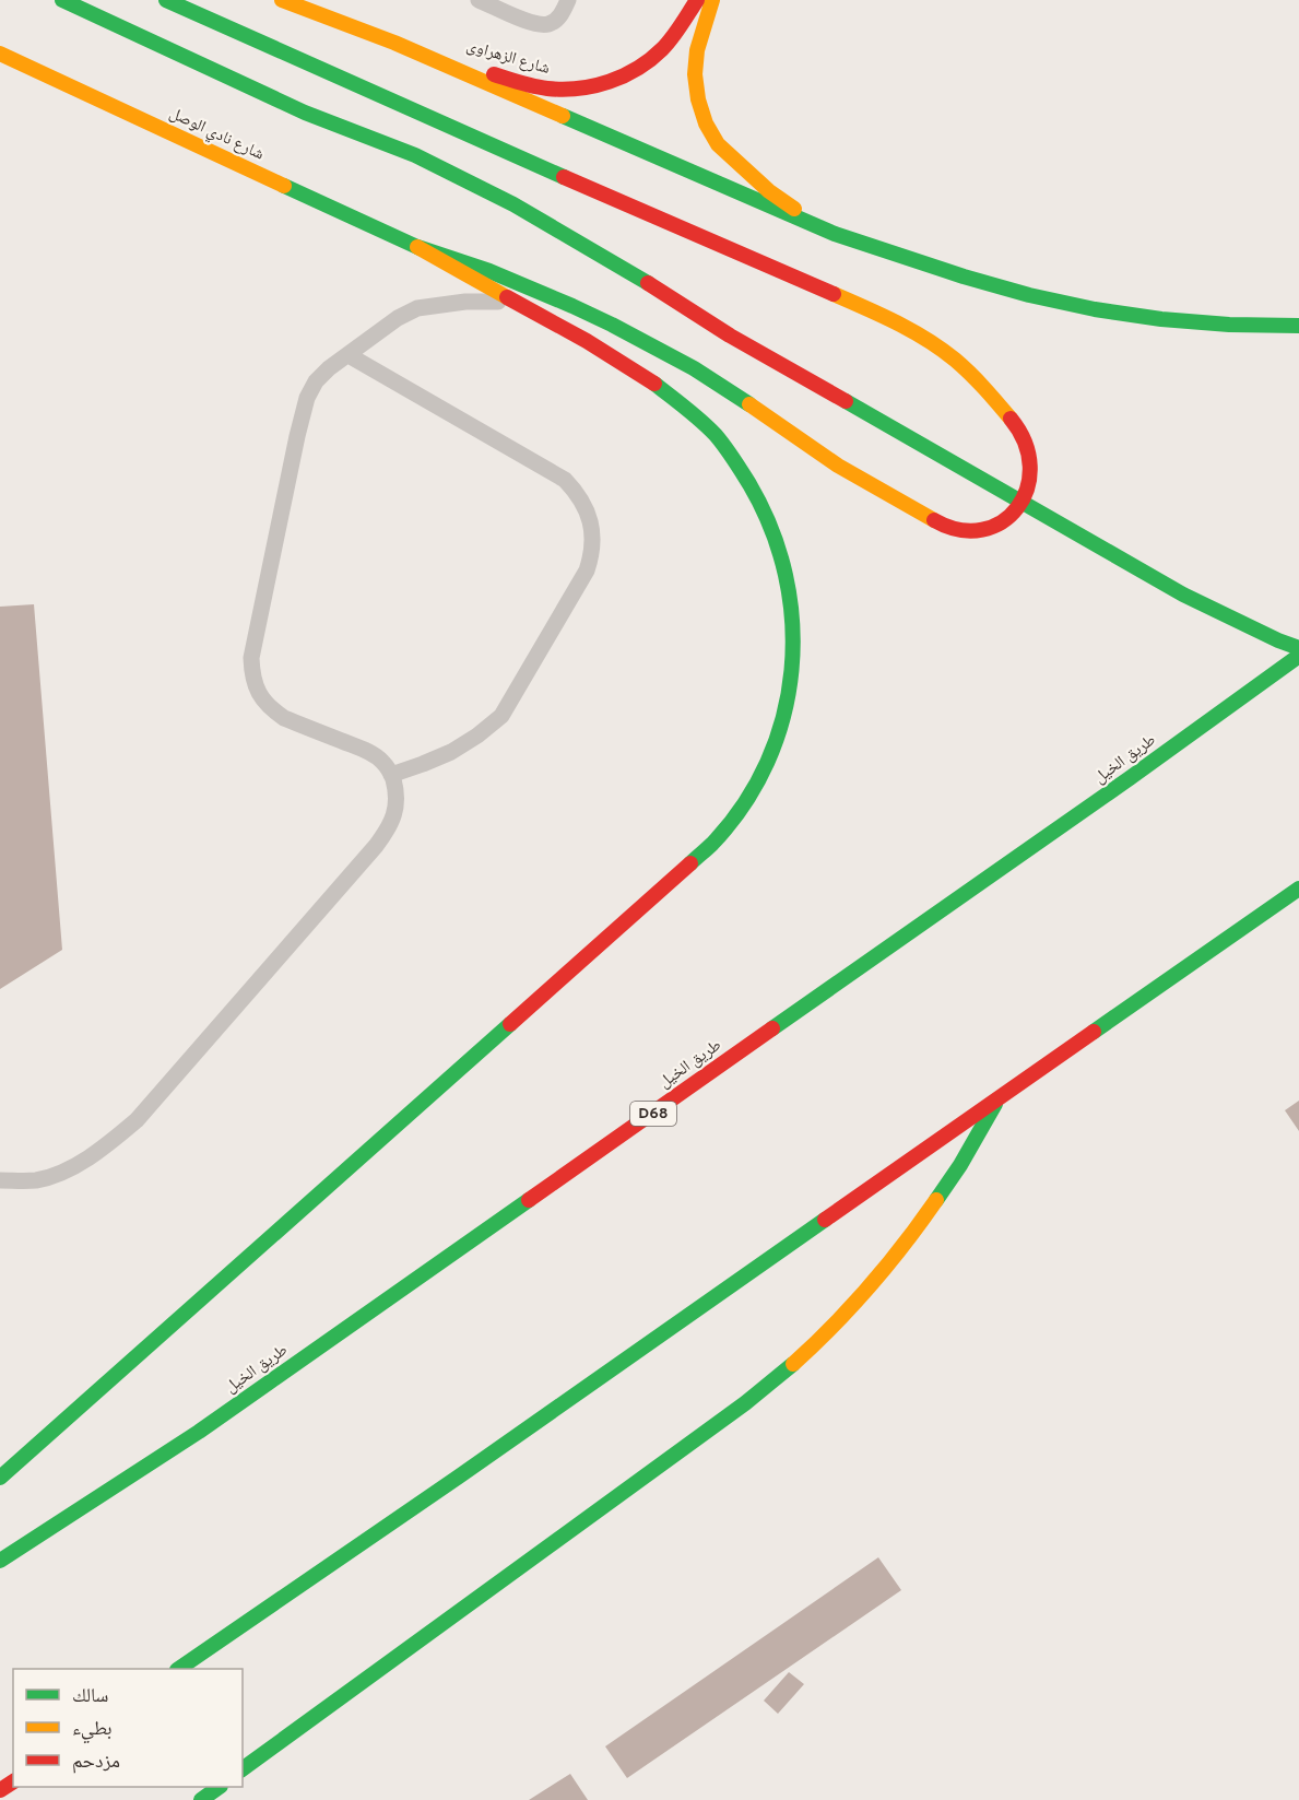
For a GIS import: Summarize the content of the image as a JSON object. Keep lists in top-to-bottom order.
{
  "streets": {
    "main road": [
      "شارع الزهراوى",
      "شارع نادي الوصل",
      "طريق الخيل",
      "D68"
    ]
  },
  "legend": ["سالك", "بطيء", "مزدحم"]
}
